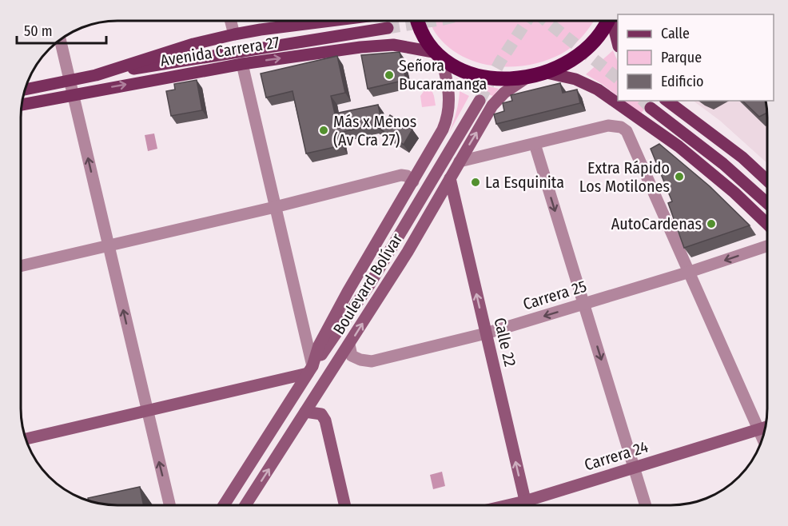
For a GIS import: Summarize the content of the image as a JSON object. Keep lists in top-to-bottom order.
{
  "streets": {
    "main road": [
      "Avenida Carrera 27",
      "Boulevard Bolívar",
      "Calle 22",
      "Carrera 24"
    ],
    "street": ["Carrera 25"]
  },
  "crossings": [
    ["Avenida Carrera 27", "Boulevard Bolívar"],
    ["Boulevard Bolívar", "Carrera 25"],
    ["Boulevard Bolívar", "Calle 22"],
    ["Carrera 25", "Calle 22"],
    ["Calle 22", "Carrera 24"]
  ],
  "one_way": ["Carrera 25", "Calle 22"],
  "places": [
    "Señora Bucaramanga",
    "Más x Menos (Av Cra 27)",
    "Extra Rápido Los Motilones",
    "La Esquinita",
    "AutoCardenas"
  ],
  "legend": ["Calle", "Parque", "Edificio"],
  "scale_bar": "50 m"
}
